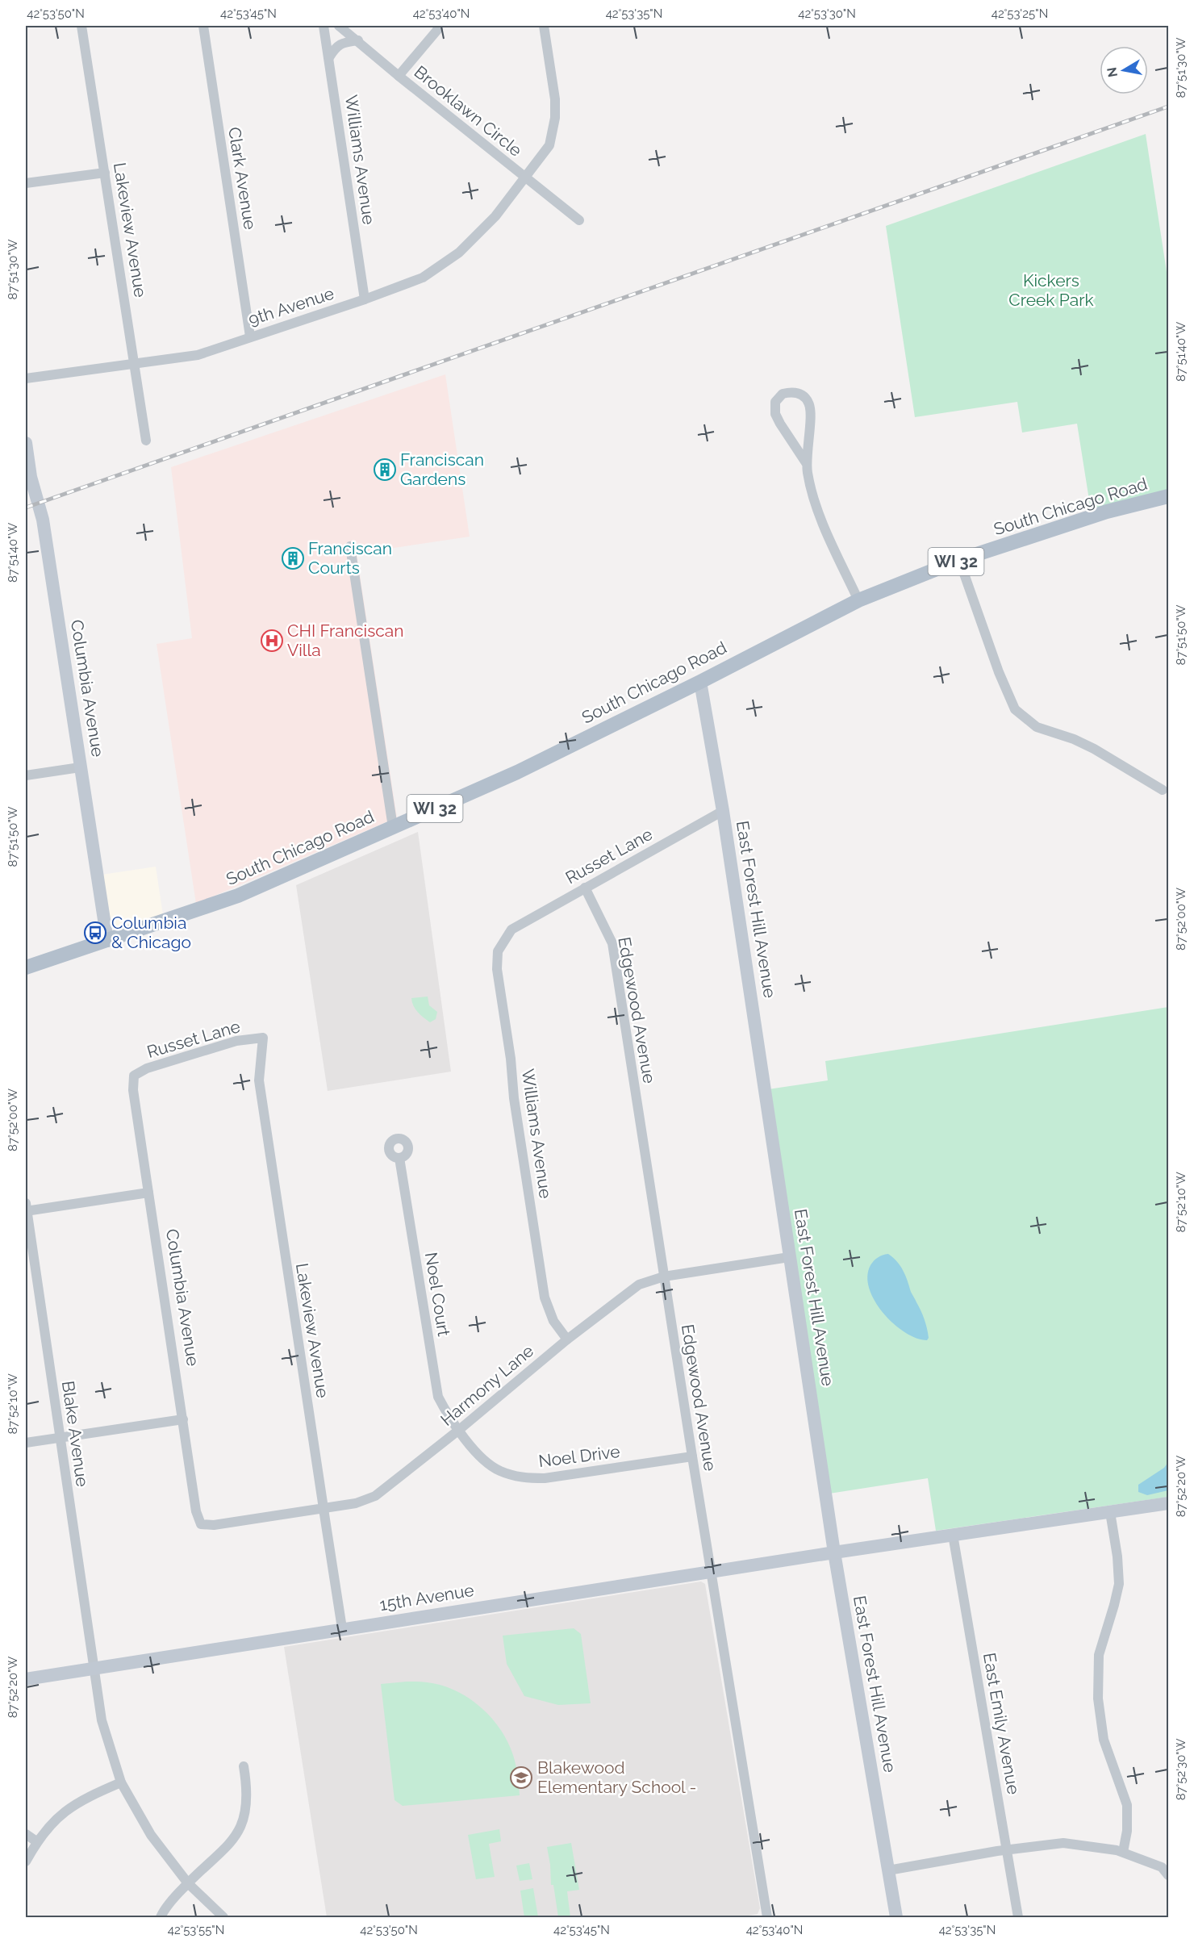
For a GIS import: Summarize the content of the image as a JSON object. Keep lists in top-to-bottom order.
{
  "streets": {
    "main road": ["South Chicago Road", "WI 32"],
    "street": [
      "Brooklawn Circle",
      "Williams Avenue",
      "Clark Avenue",
      "Lakeview Avenue",
      "9th Avenue",
      "Columbia Avenue",
      "Russet Lane",
      "East Forest Hill Avenue",
      "Edgewood Avenue",
      "Noel Court",
      "Harmony Lane",
      "Blake Avenue",
      "Noel Drive",
      "15th Avenue",
      "East Emily Avenue"
    ]
  },
  "crossings": [
    ["Brooklawn Circle", "9th Avenue"],
    ["Williams Avenue", "9th Avenue"],
    ["Williams Avenue", "Russet Lane"],
    ["Williams Avenue", "Harmony Lane"],
    ["Clark Avenue", "9th Avenue"],
    ["Lakeview Avenue", "9th Avenue"],
    ["Lakeview Avenue", "Russet Lane"],
    ["Lakeview Avenue", "Harmony Lane"],
    ["Lakeview Avenue", "15th Avenue"],
    ["South Chicago Road", "Columbia Avenue"],
    ["South Chicago Road", "East Forest Hill Avenue"],
    ["Columbia Avenue", "Russet Lane"],
    ["Columbia Avenue", "Harmony Lane"],
    ["Russet Lane", "East Forest Hill Avenue"],
    ["Russet Lane", "Edgewood Avenue"],
    ["East Forest Hill Avenue", "Harmony Lane"],
    ["East Forest Hill Avenue", "15th Avenue"],
    ["Edgewood Avenue", "Harmony Lane"],
    ["Edgewood Avenue", "Noel Drive"],
    ["Edgewood Avenue", "15th Avenue"],
    ["Noel Court", "Harmony Lane"],
    ["Noel Court", "Noel Drive"],
    ["Harmony Lane", "Noel Drive"],
    ["Blake Avenue", "15th Avenue"],
    ["15th Avenue", "East Emily Avenue"]
  ],
  "parks": ["Kickers Creek Park"],
  "places": {
    "building": ["Franciscan Gardens", "Franciscan Courts"],
    "hospital": ["CHI Franciscan Villa"],
    "bus stop": ["Columbia & Chicago"],
    "school or university": ["Blakewood Elementary School -"]
  },
  "north": "left",
  "coordinates": [
    "42°53'50\"N",
    "42°53'45\"N",
    "42°53'40\"N",
    "42°53'35\"N",
    "42°53'30\"N",
    "42°53'25\"N",
    "87°51'30\"W",
    "87°51'40\"W",
    "87°51'50\"W",
    "87°52'00\"W",
    "87°52'10\"W",
    "87°52'20\"W",
    "87°52'30\"W",
    "42°53'55\"N"
  ]
}
